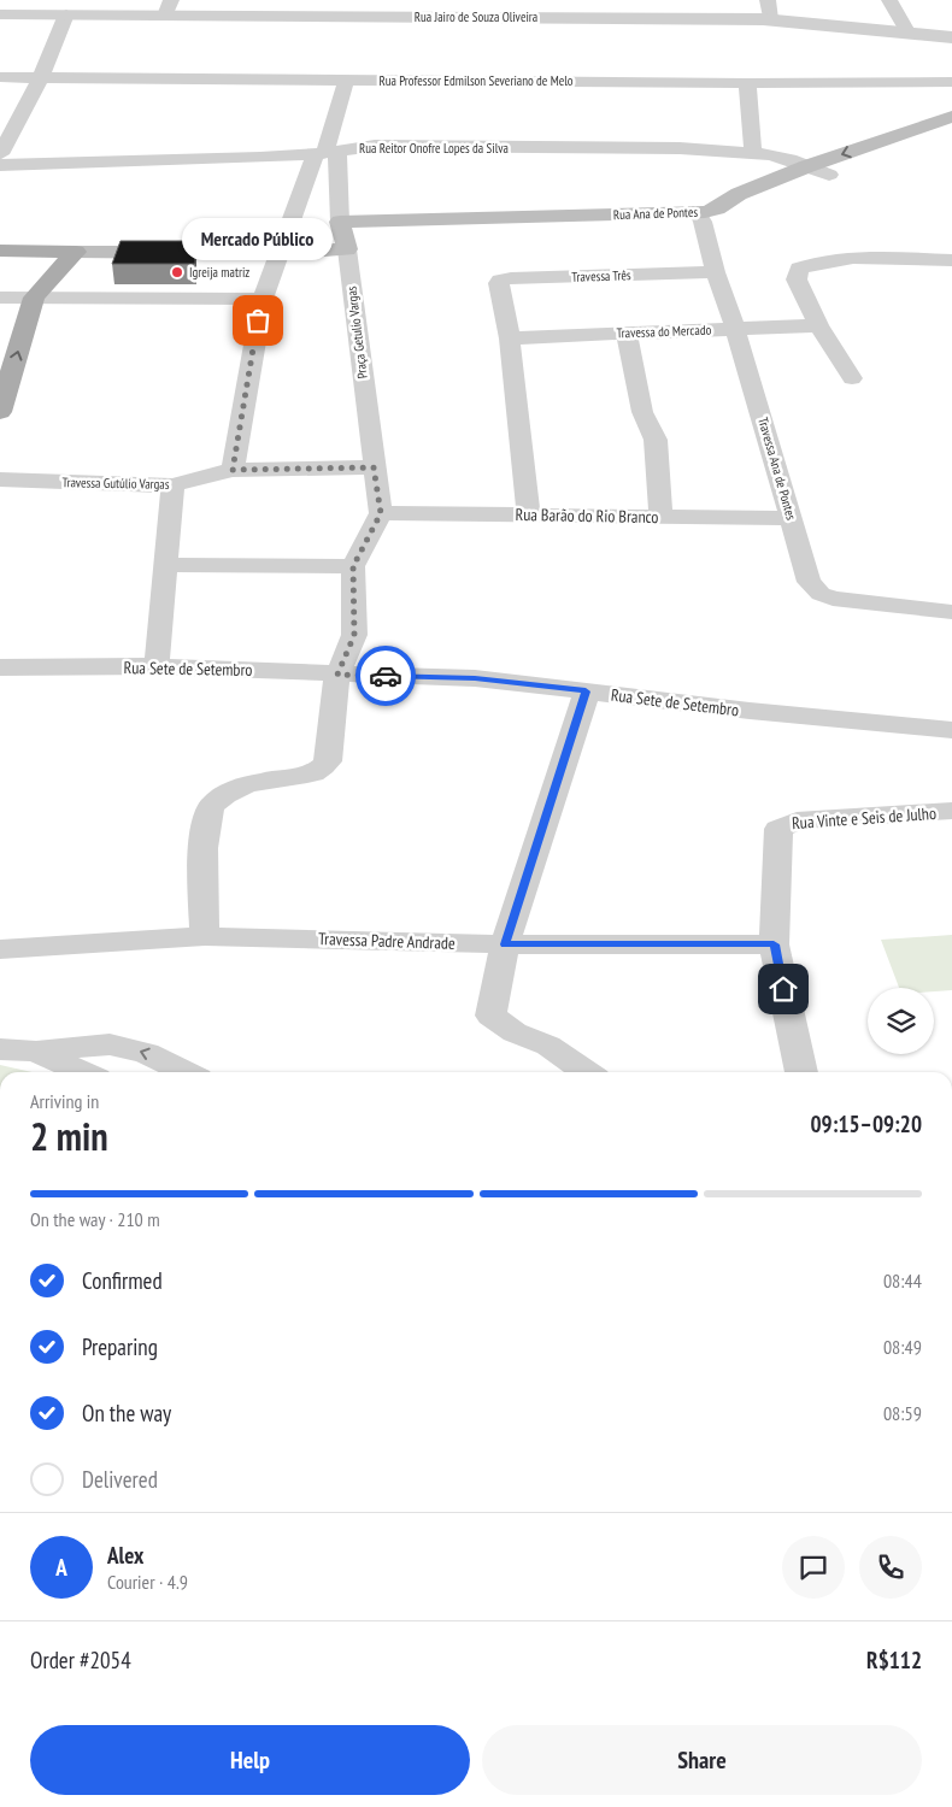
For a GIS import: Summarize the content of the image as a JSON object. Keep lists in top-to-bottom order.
{
  "streets": {
    "main road": ["Rua Ana de Pontes"],
    "street": [
      "Rua Jairo de Souza Oliveira",
      "Rua Professor Edmilson Severiano de Melo",
      "Rua Reitor Onofre Lopes da Silva",
      "Travessa Três",
      "Travessa do Mercado",
      "Praça Getulio Vargas",
      "Travessa Ana de Pontes",
      "Travessa Gutúlio Vargas",
      "Rua Barão do Rio Branco",
      "Rua Sete de Setembro",
      "Rua Vinte e Seis de Julho",
      "Travessa Padre Andrade"
    ]
  },
  "crossings": [
    ["Rua Professor Edmilson Severiano de Melo", "Praça Getulio Vargas"],
    ["Rua Reitor Onofre Lopes da Silva", "Rua Ana de Pontes"],
    ["Rua Reitor Onofre Lopes da Silva", "Praça Getulio Vargas"],
    ["Rua Ana de Pontes", "Praça Getulio Vargas"],
    ["Rua Ana de Pontes", "Travessa Ana de Pontes"],
    ["Travessa Três", "Travessa do Mercado"],
    ["Travessa Três", "Travessa Ana de Pontes"],
    ["Travessa do Mercado", "Travessa Ana de Pontes"],
    ["Praça Getulio Vargas", "Travessa Gutúlio Vargas"],
    ["Praça Getulio Vargas", "Rua Barão do Rio Branco"],
    ["Travessa Ana de Pontes", "Rua Barão do Rio Branco"],
    ["Rua Vinte e Seis de Julho", "Travessa Padre Andrade"]
  ],
  "places": ["Igreija matriz", "Mercado Público"],
  "page": {
    "bubble": "Mercado Público",
    "heading": ["2 min", "Arriving in", "09:15–09:20"],
    "panel": [
      "Alex",
      "Courier · 4.9",
      "Order #2054",
      "R$112"
    ],
    "bar": "On the way · 210 m",
    "list": [
      ["Confirmed", "08:44"],
      ["Preparing", "08:49"],
      ["On the way", "08:59"],
      "Delivered"
    ],
    "round": "A",
    "buttons": ["Help", "Share"]
  }
}
